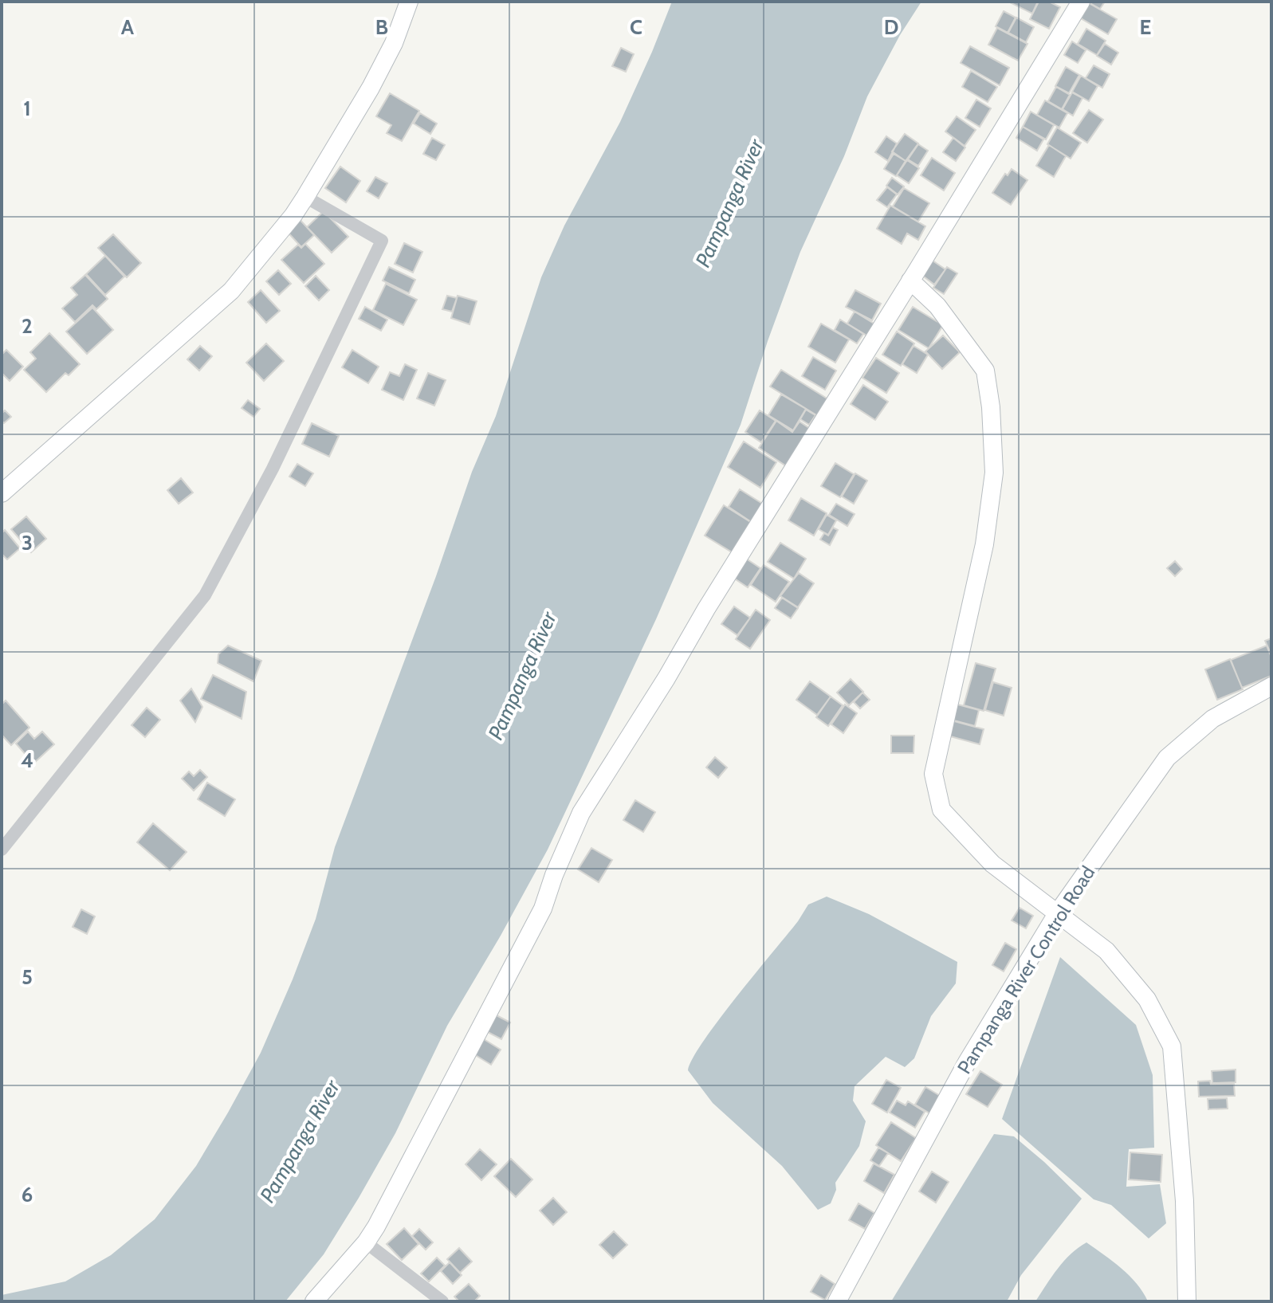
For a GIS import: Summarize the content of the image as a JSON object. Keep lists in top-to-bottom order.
{
  "streets": {
    "street": ["Pampanga River Control Road"]
  },
  "water": ["Pampanga River"],
  "grid": {
    "columns": [
      "A",
      "B",
      "C",
      "D",
      "E"
    ],
    "rows": [
      "1",
      "2",
      "3",
      "4",
      "5",
      "6"
    ]
  }
}
